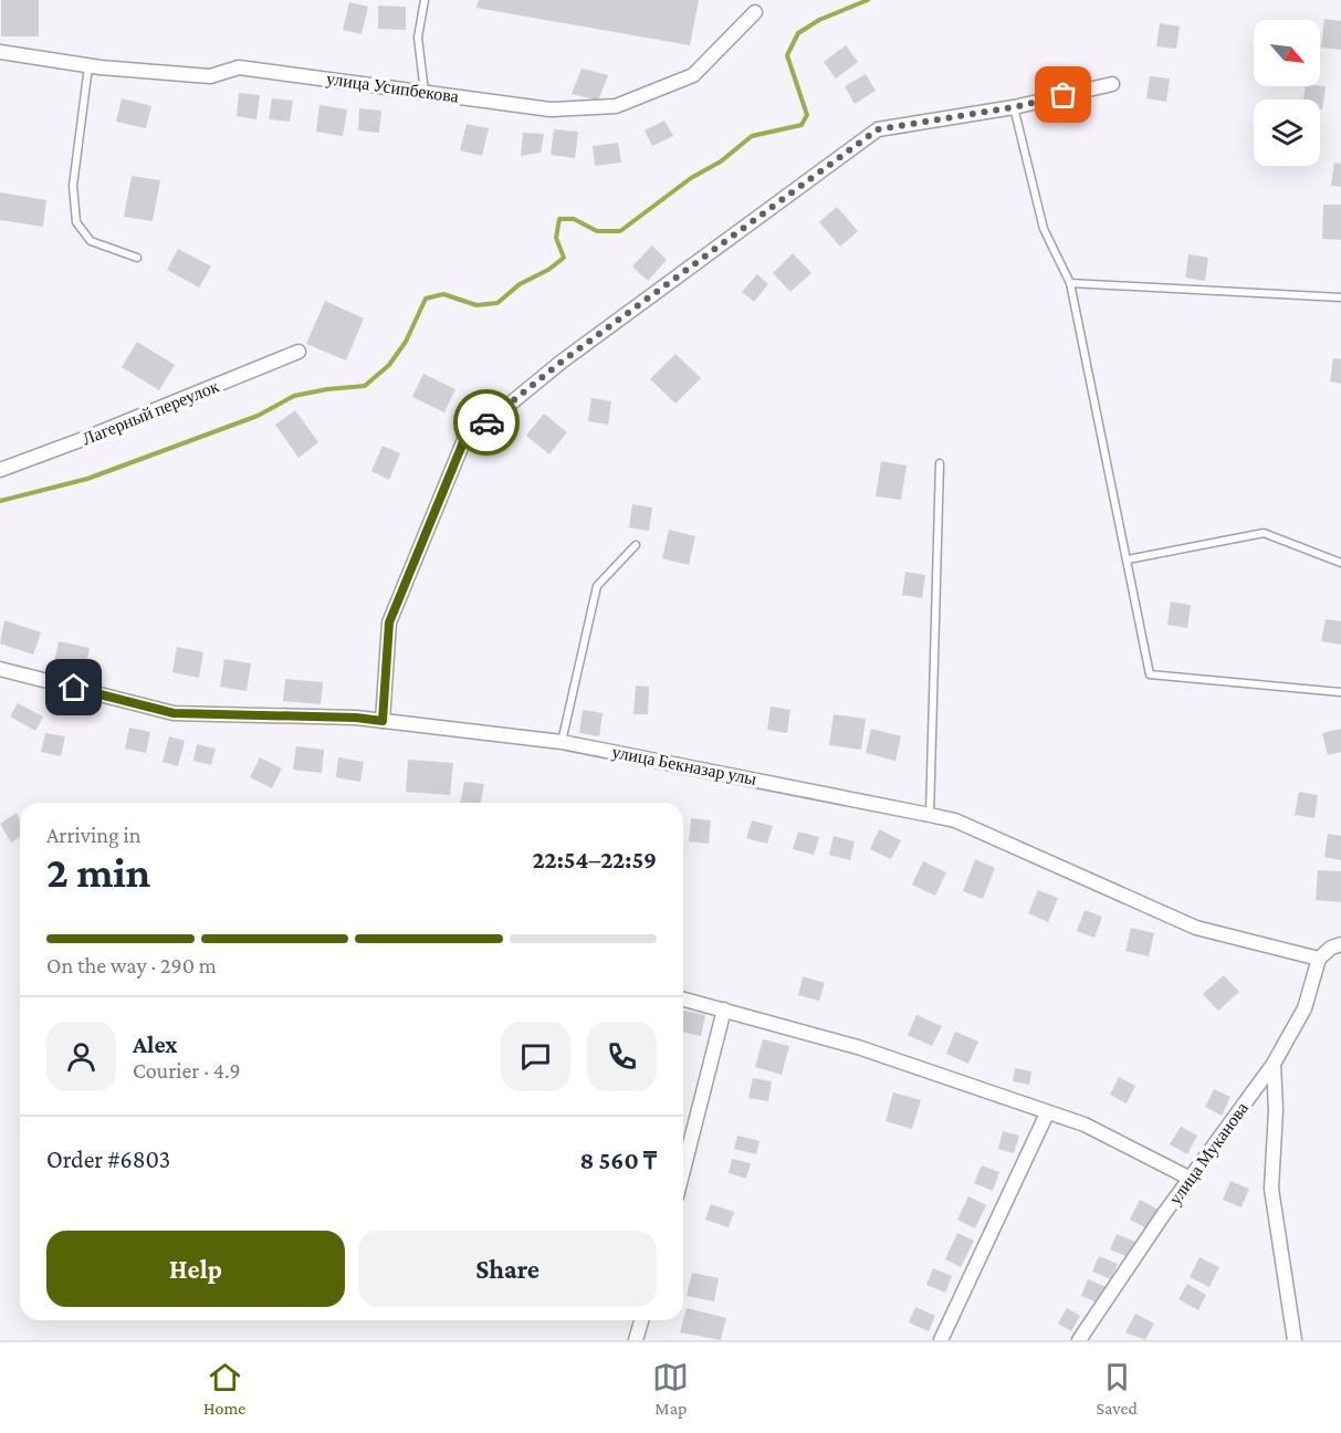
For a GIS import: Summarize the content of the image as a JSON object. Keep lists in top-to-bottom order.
{
  "streets": {
    "street": [
      "улица Усипбекова",
      "Лагерный переулок",
      "улица Бекназар улы",
      "улица Муканова"
    ]
  },
  "crossings": [
    ["улица Бекназар улы", "улица Муканова"]
  ],
  "north": "bottom right",
  "page": {
    "heading": ["2 min", "Arriving in", "22:54–22:59"],
    "panel": [
      "Alex",
      "Courier · 4.9",
      "Order #6803",
      "8 560 ₸"
    ],
    "bar": "On the way · 290 m",
    "buttons": ["Help", "Share"],
    "tabs": ["Home", "Map", "Saved"]
  }
}
